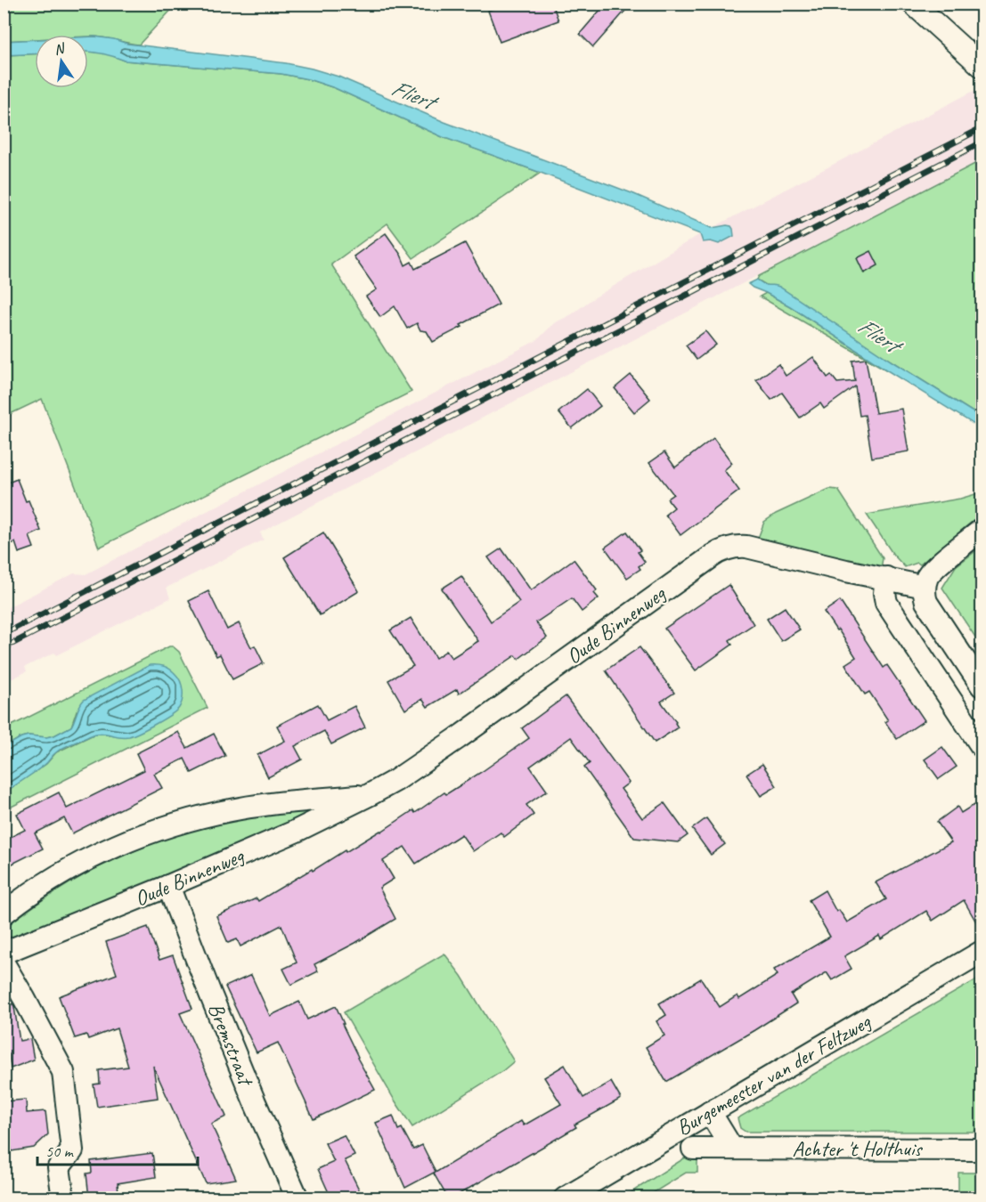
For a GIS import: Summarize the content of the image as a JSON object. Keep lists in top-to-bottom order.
{
  "streets": {
    "street": [
      "Oude Binnenweg",
      "Bremstraat",
      "Burgemeester van der Feltzweg",
      "Achter 't Holthuis"
    ]
  },
  "crossings": [
    ["Oude Binnenweg", "Bremstraat"]
  ],
  "water": ["Fliert"],
  "scale_bar": "50 m",
  "north": "top"
}
